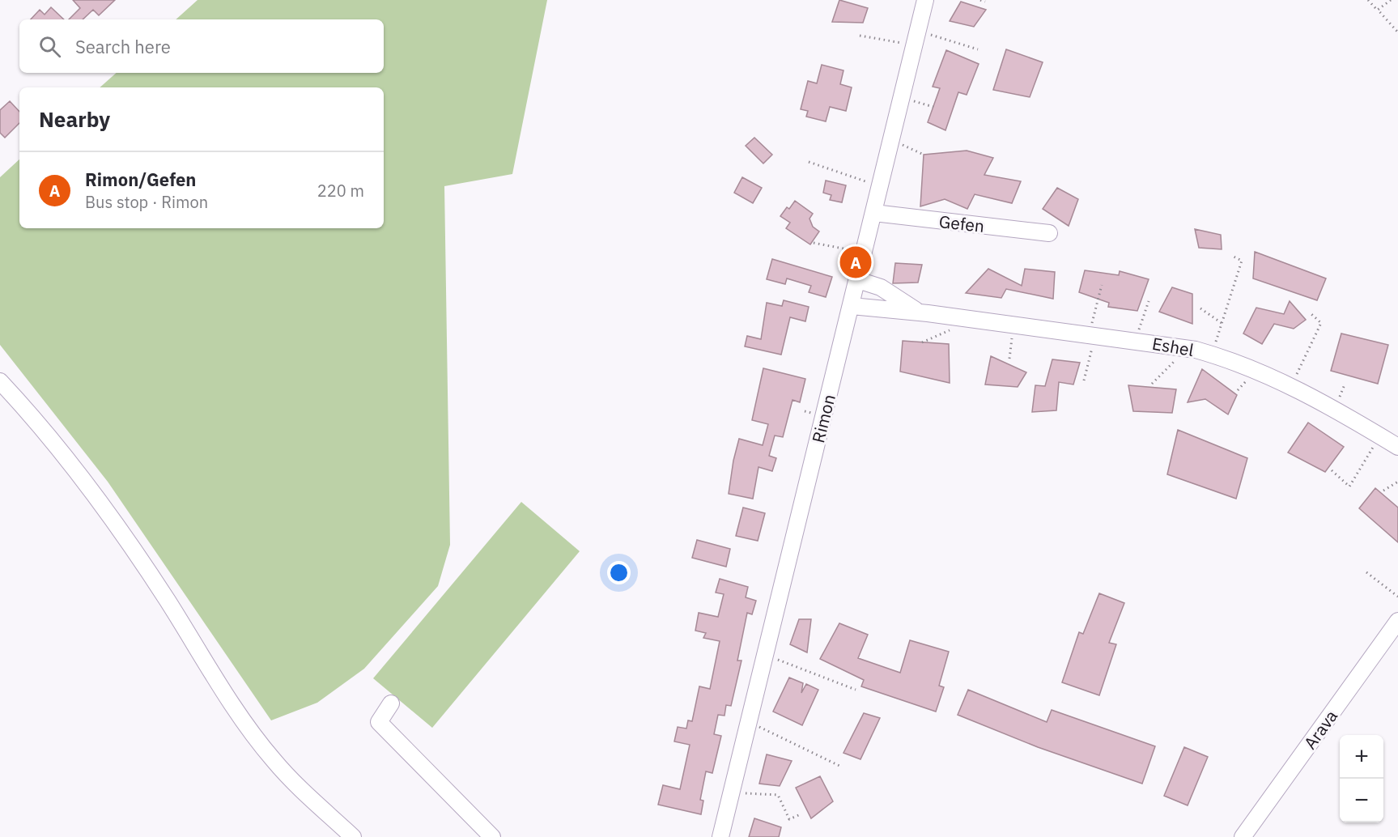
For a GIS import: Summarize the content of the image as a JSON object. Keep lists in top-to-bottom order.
{
  "streets": {
    "street": [
      "Gefen",
      "Eshel",
      "Rimon",
      "Arava"
    ]
  },
  "crossings": [
    ["Gefen", "Rimon"],
    ["Eshel", "Rimon"]
  ],
  "page": {
    "search": "Search here",
    "heading": "Nearby",
    "list": [
      {
        "mark": "A",
        "name": "Rimon/Gefen",
        "note": "Bus stop · Rimon",
        "value": "220 m"
      }
    ],
    "pins": "A",
    "map_buttons": ["+", "−"]
  }
}
